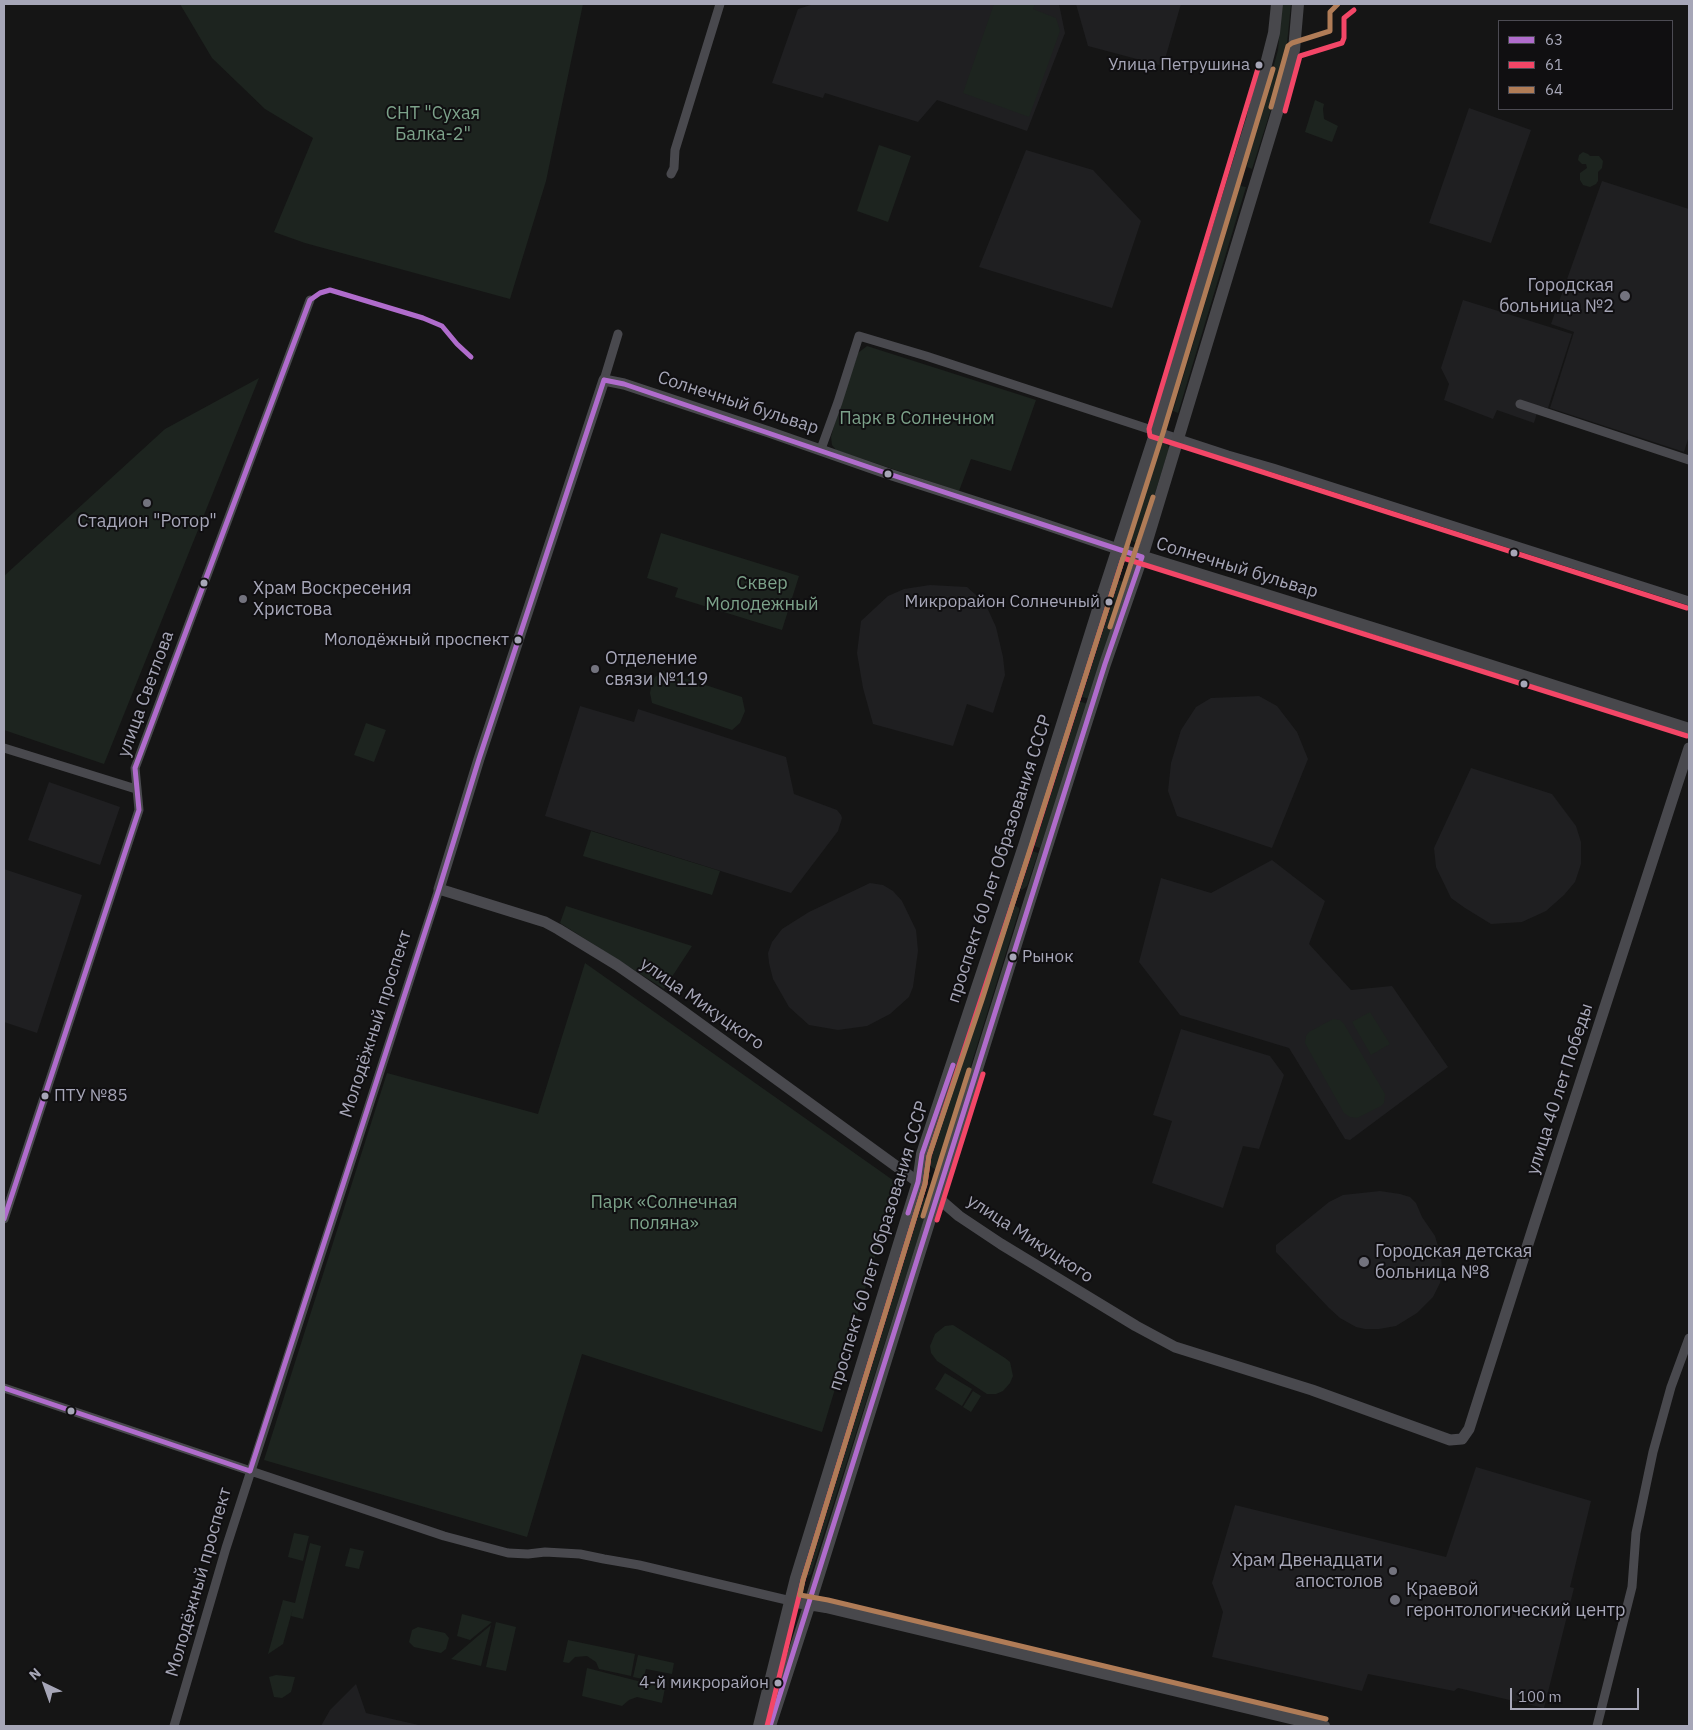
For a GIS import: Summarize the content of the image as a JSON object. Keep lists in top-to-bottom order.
{
  "streets": {
    "main road": ["Солнечный бульвар", "проспект 60 лет Образования СССР", "улица Микуцкого"],
    "street": ["улица Светлова", "Молодёжный проспект", "улица 40 лет Победы"]
  },
  "crossings": [
    ["Солнечный бульвар", "проспект 60 лет Образования СССР"],
    ["Солнечный бульвар", "Молодёжный проспект"],
    ["проспект 60 лет Образования СССР", "улица Микуцкого"],
    ["улица Микуцкого", "Молодёжный проспект"],
    ["улица Микуцкого", "улица 40 лет Победы"]
  ],
  "parks": [
    "СНТ \"Сухая Балка-2\"",
    "Парк в Солнечном",
    "Сквер Молодежный",
    "Парк «Солнечная поляна»"
  ],
  "places": [
    "Улица Петрушина",
    "Городская больница №2",
    "Стадион \"Ротор\"",
    "Храм Воскресения Христова",
    "Микрорайон Солнечный",
    "Молодёжный проспект",
    "Отделение связи №119",
    "Рынок",
    "ПТУ №85",
    "Городская детская больница №8",
    "Храм Двенадцати апостолов",
    "Краевой геронтологический центр",
    "4-й микрорайон"
  ],
  "lines": ["transit line 64", "transit line 61", "transit line 63"],
  "legend": ["63", "61", "64"],
  "scale_bar": "100 m",
  "north": "top left"
}
